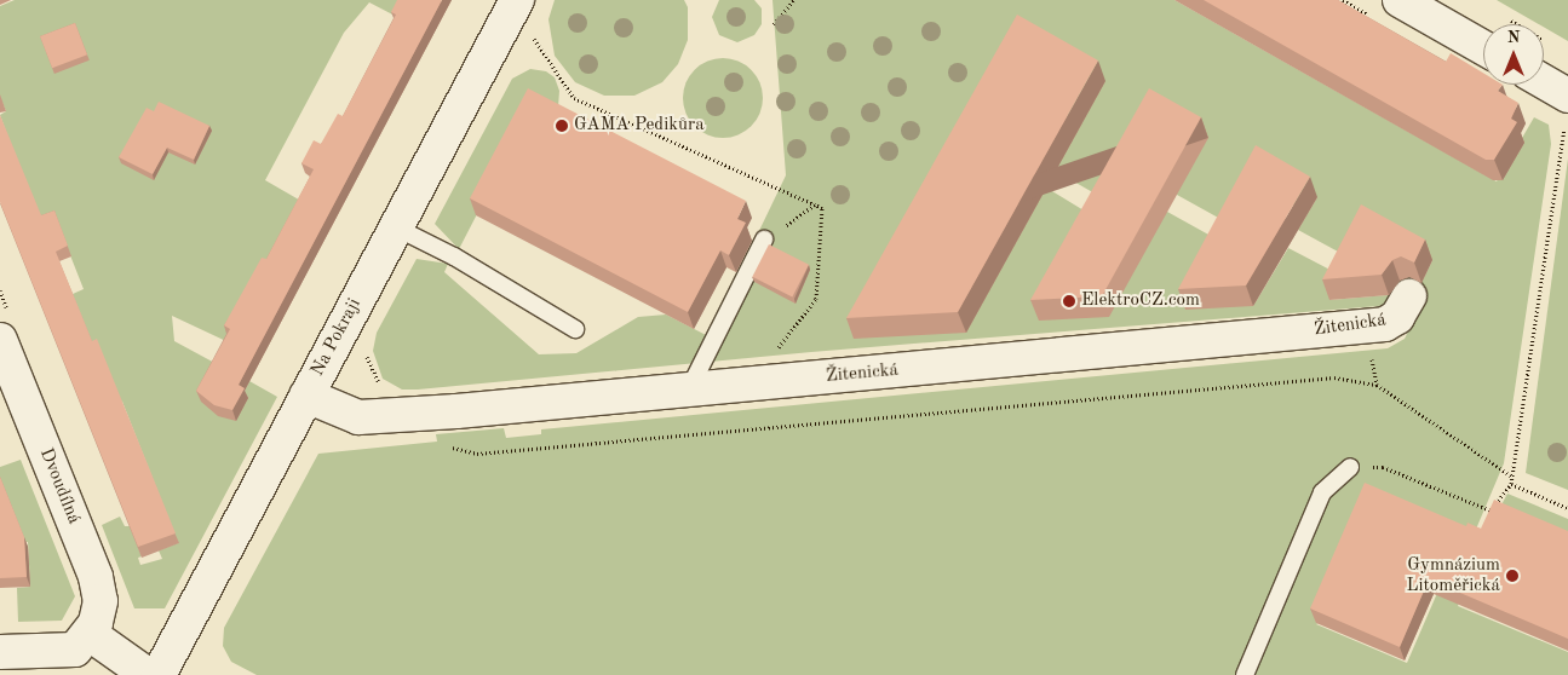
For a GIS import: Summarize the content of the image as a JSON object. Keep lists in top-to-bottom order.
{
  "streets": {
    "street": ["Žitenická", "Na Pokraji", "Dvoudílná"]
  },
  "crossings": [
    ["Žitenická", "Na Pokraji"]
  ],
  "places": ["GAMA Pedikůra", "ElektroCZ.com", "Gymnázium Litoměřická"],
  "north": "top"
}
